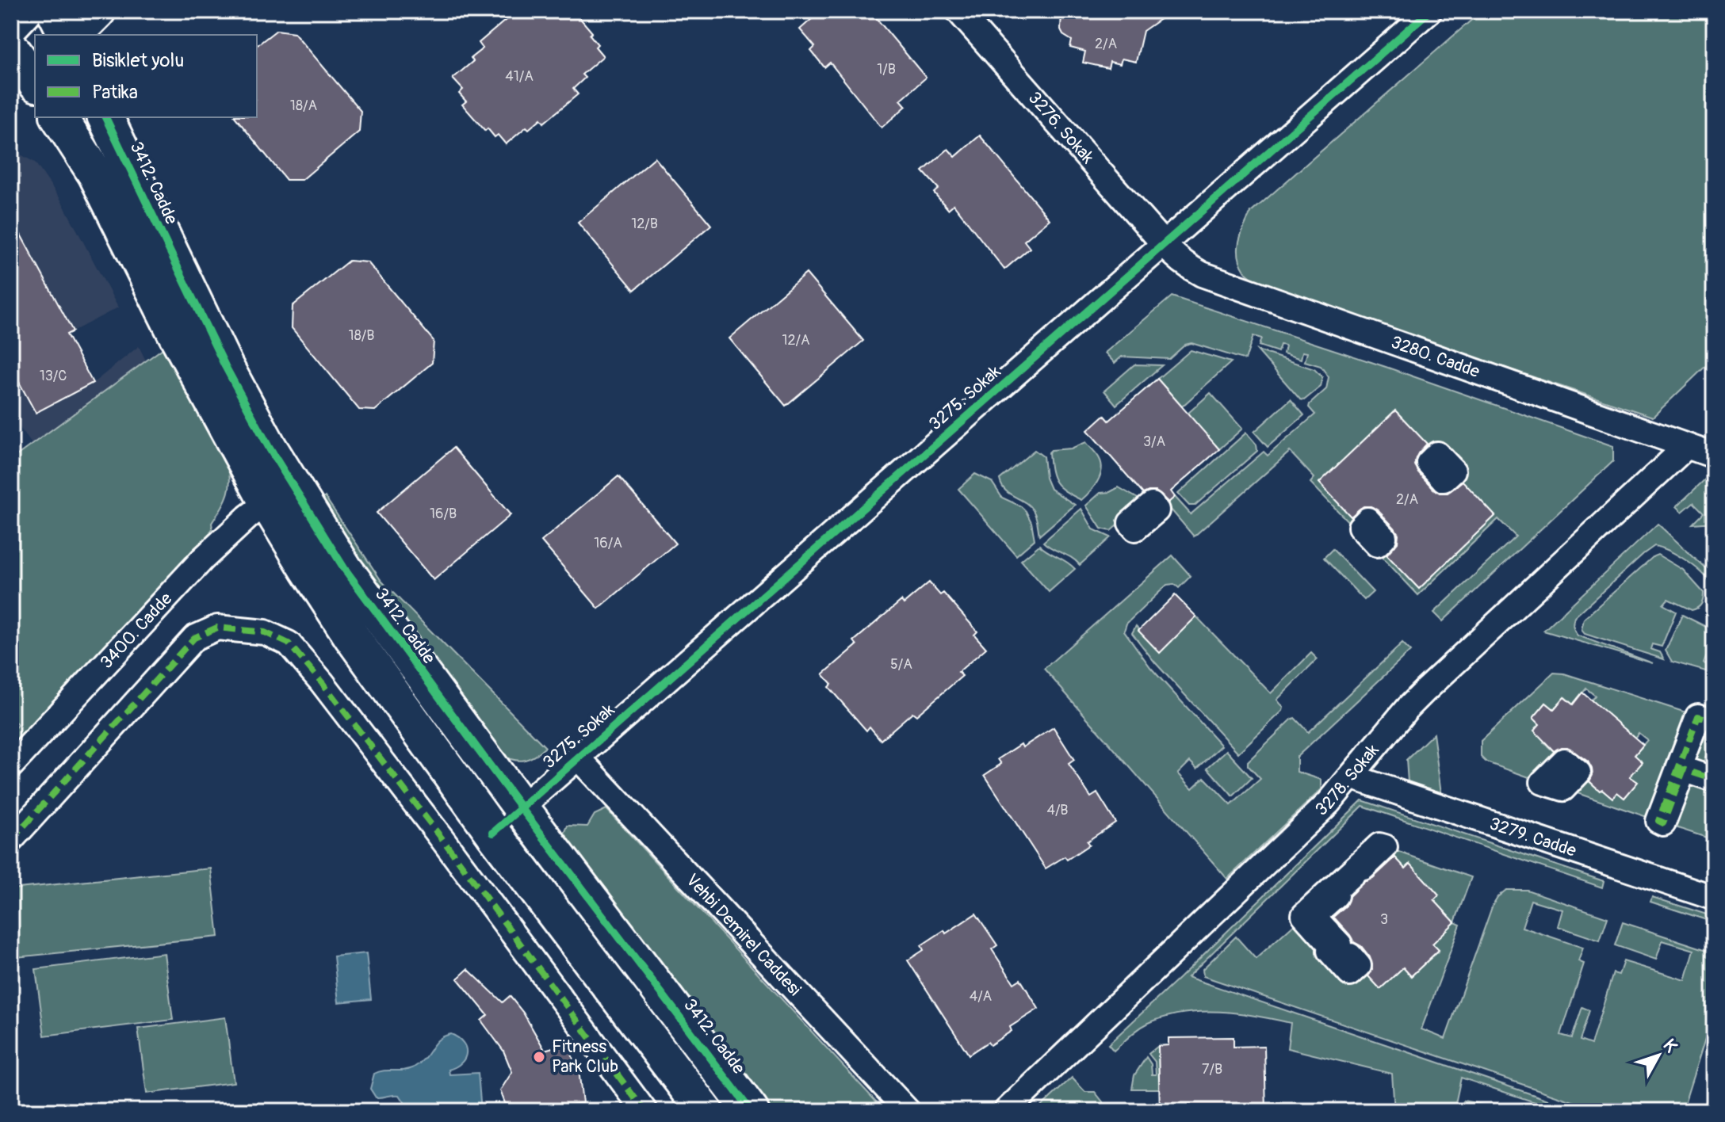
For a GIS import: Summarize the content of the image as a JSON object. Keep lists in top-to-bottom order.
{
  "streets": {
    "street": [
      "3276. Sokak",
      "3412. Cadde",
      "3280. Cadde",
      "3275. Sokak",
      "3400. Cadde",
      "3278. Sokak",
      "3279. Cadde",
      "Vehbi Demirel Caddesi"
    ]
  },
  "crossings": [
    ["3276. Sokak", "3280. Cadde"],
    ["3276. Sokak", "3275. Sokak"],
    ["3412. Cadde", "3275. Sokak"],
    ["3412. Cadde", "3400. Cadde"],
    ["3280. Cadde", "3275. Sokak"],
    ["3280. Cadde", "3278. Sokak"],
    ["3275. Sokak", "Vehbi Demirel Caddesi"],
    ["3278. Sokak", "3279. Cadde"]
  ],
  "places": ["Fitness Park Club"],
  "house_numbers": [
    "2/A",
    "1/B",
    "41/A",
    "18/A",
    "12/B",
    "18/B",
    "12/A",
    "13/C",
    "3/A",
    "2/A",
    "16/B",
    "16/A",
    "5/A",
    "4/B",
    "3",
    "4/A",
    "7/B"
  ],
  "legend": ["Bisiklet yolu", "Patika"],
  "north": "top right"
}
